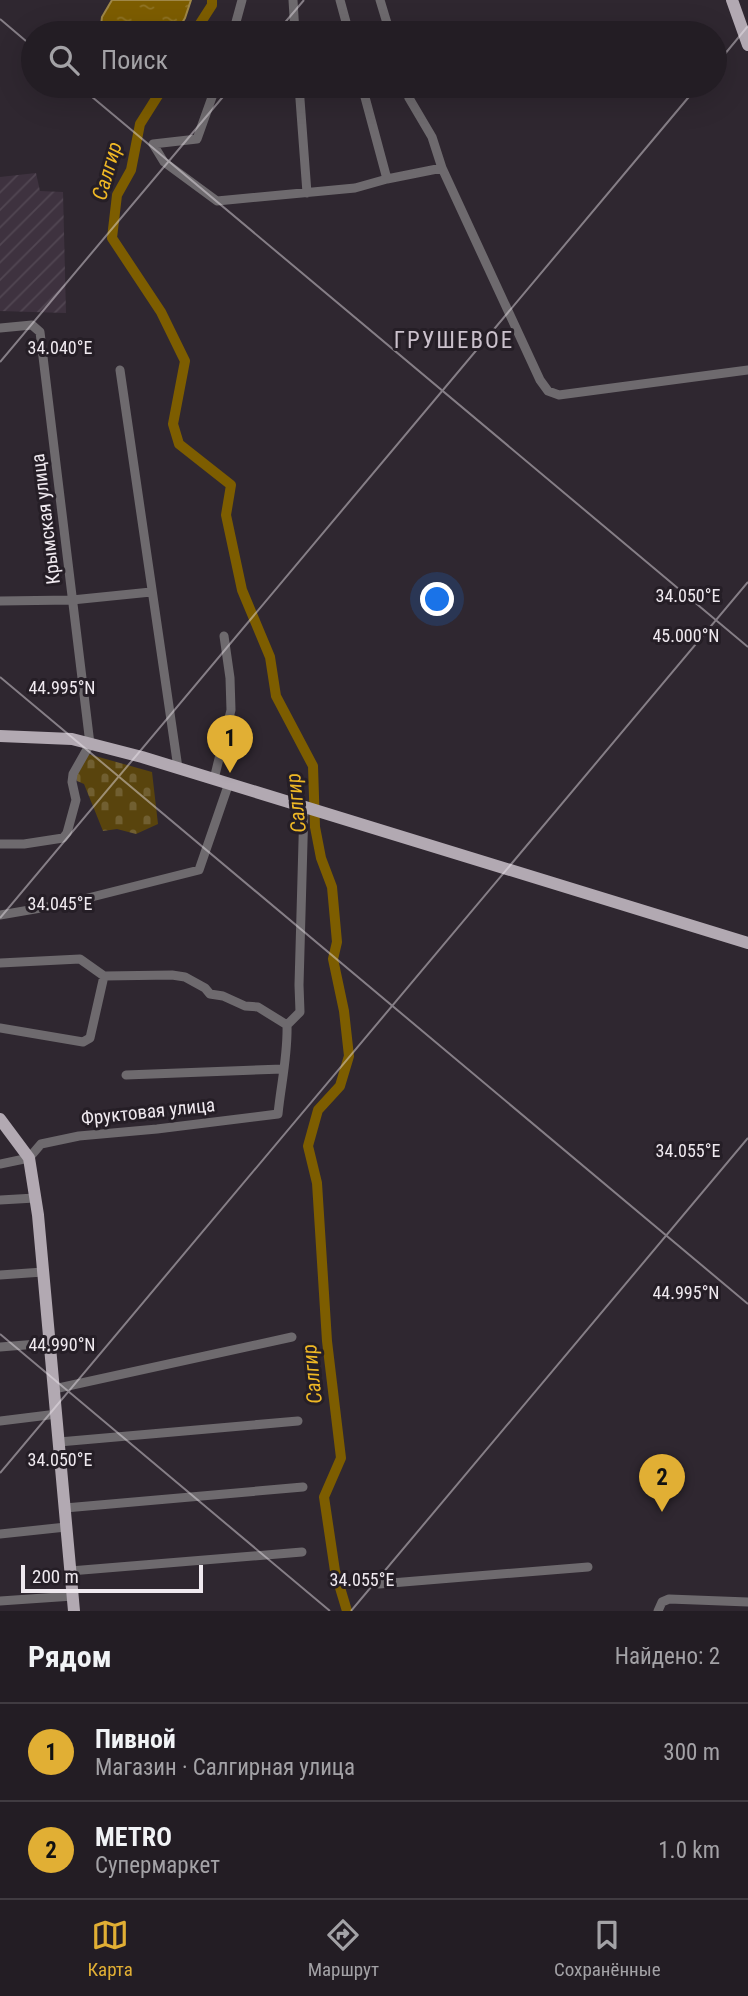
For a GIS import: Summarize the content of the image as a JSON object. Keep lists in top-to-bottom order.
{
  "streets": {
    "street": ["Крымская улица", "Фруктовая улица"]
  },
  "districts": ["ГРУШЕВОЕ"],
  "water": ["Салгир"],
  "scale_bar": "200 m",
  "page": {
    "search": "Поиск",
    "pins": ["1", "2"],
    "scale": "200 m",
    "heading": ["Рядом", "Найдено: 2"],
    "list": [
      {
        "mark": "1",
        "name": "Пивной",
        "note": "Магазин · Салгирная улица",
        "value": "300 m"
      },
      {
        "mark": "2",
        "name": "METRO",
        "note": "Супермаркет",
        "value": "1.0 km"
      }
    ],
    "nav": ["Карта", "Маршрут", "Сохранённые"]
  },
  "coordinates": [
    "34.040°E",
    "34.050°E",
    "45.000°N",
    "44.995°N",
    "34.045°E",
    "34.055°E",
    "44.990°N"
  ]
}
